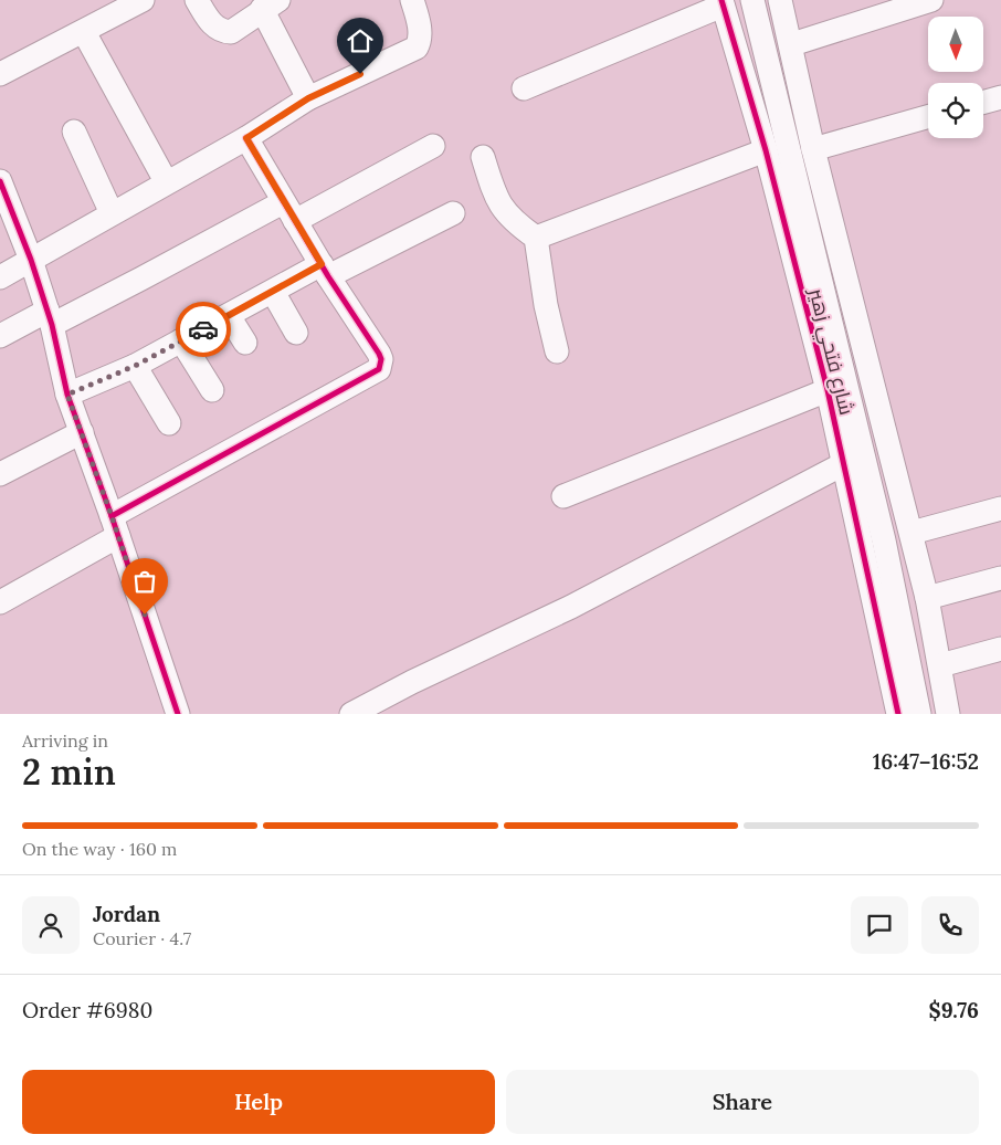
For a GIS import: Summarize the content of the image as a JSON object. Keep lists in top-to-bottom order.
{
  "streets": {
    "street": ["شارع فتحي زهير"]
  },
  "north": "bottom",
  "page": {
    "heading": ["2 min", "Arriving in", "16:47–16:52"],
    "panel": [
      "Jordan",
      "Courier · 4.7",
      "Order #6980",
      "$9.76"
    ],
    "bar": "On the way · 160 m",
    "buttons": ["Help", "Share"]
  }
}
